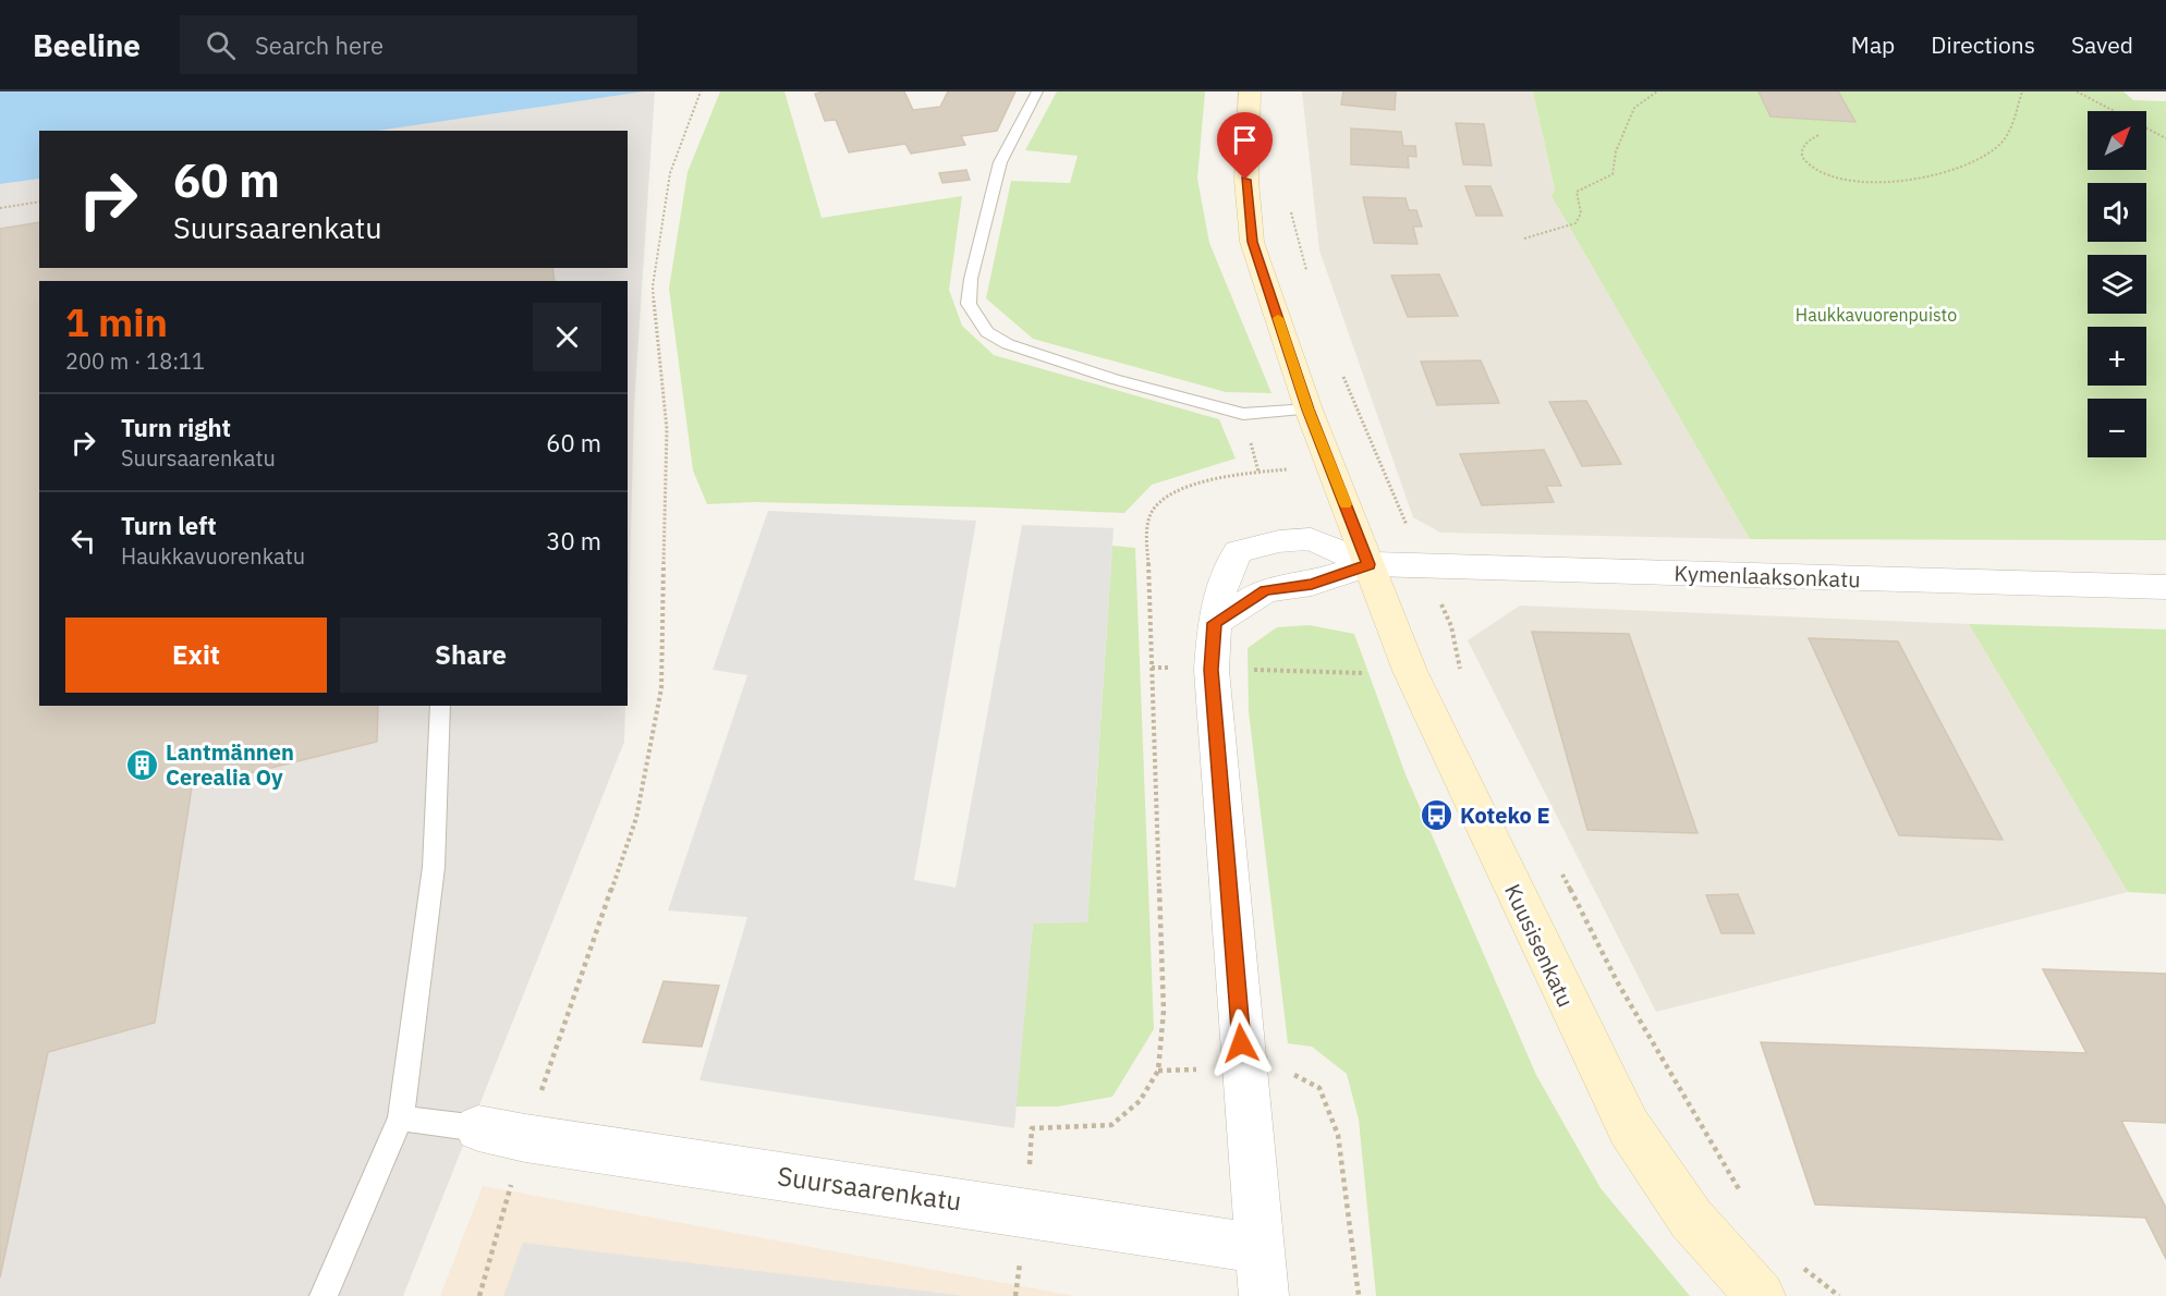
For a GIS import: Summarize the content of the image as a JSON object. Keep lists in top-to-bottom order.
{
  "streets": {
    "main road": ["Kuusisenkatu"],
    "street": ["Kymenlaaksonkatu", "Suursaarenkatu"]
  },
  "crossings": [
    ["Kymenlaaksonkatu", "Kuusisenkatu"]
  ],
  "parks": ["Haukkavuorenpuisto"],
  "places": {
    "building": ["Lantmännen Cerealia Oy"],
    "bus stop": ["Koteko E"]
  },
  "north": "top right",
  "page": {
    "header": "Beeline",
    "search": "Search here",
    "nav": ["Map", "Directions", "Saved"],
    "map_buttons": ["+", "−"],
    "turn": ["60 m", "Suursaarenkatu"],
    "heading": ["1 min", "200 m · 18:11"],
    "list": [
      {
        "name": "Turn right",
        "note": "Suursaarenkatu",
        "value": "60 m"
      },
      {
        "name": "Turn left",
        "note": "Haukkavuorenkatu",
        "value": "30 m"
      }
    ],
    "buttons": ["Exit", "Share"]
  }
}
